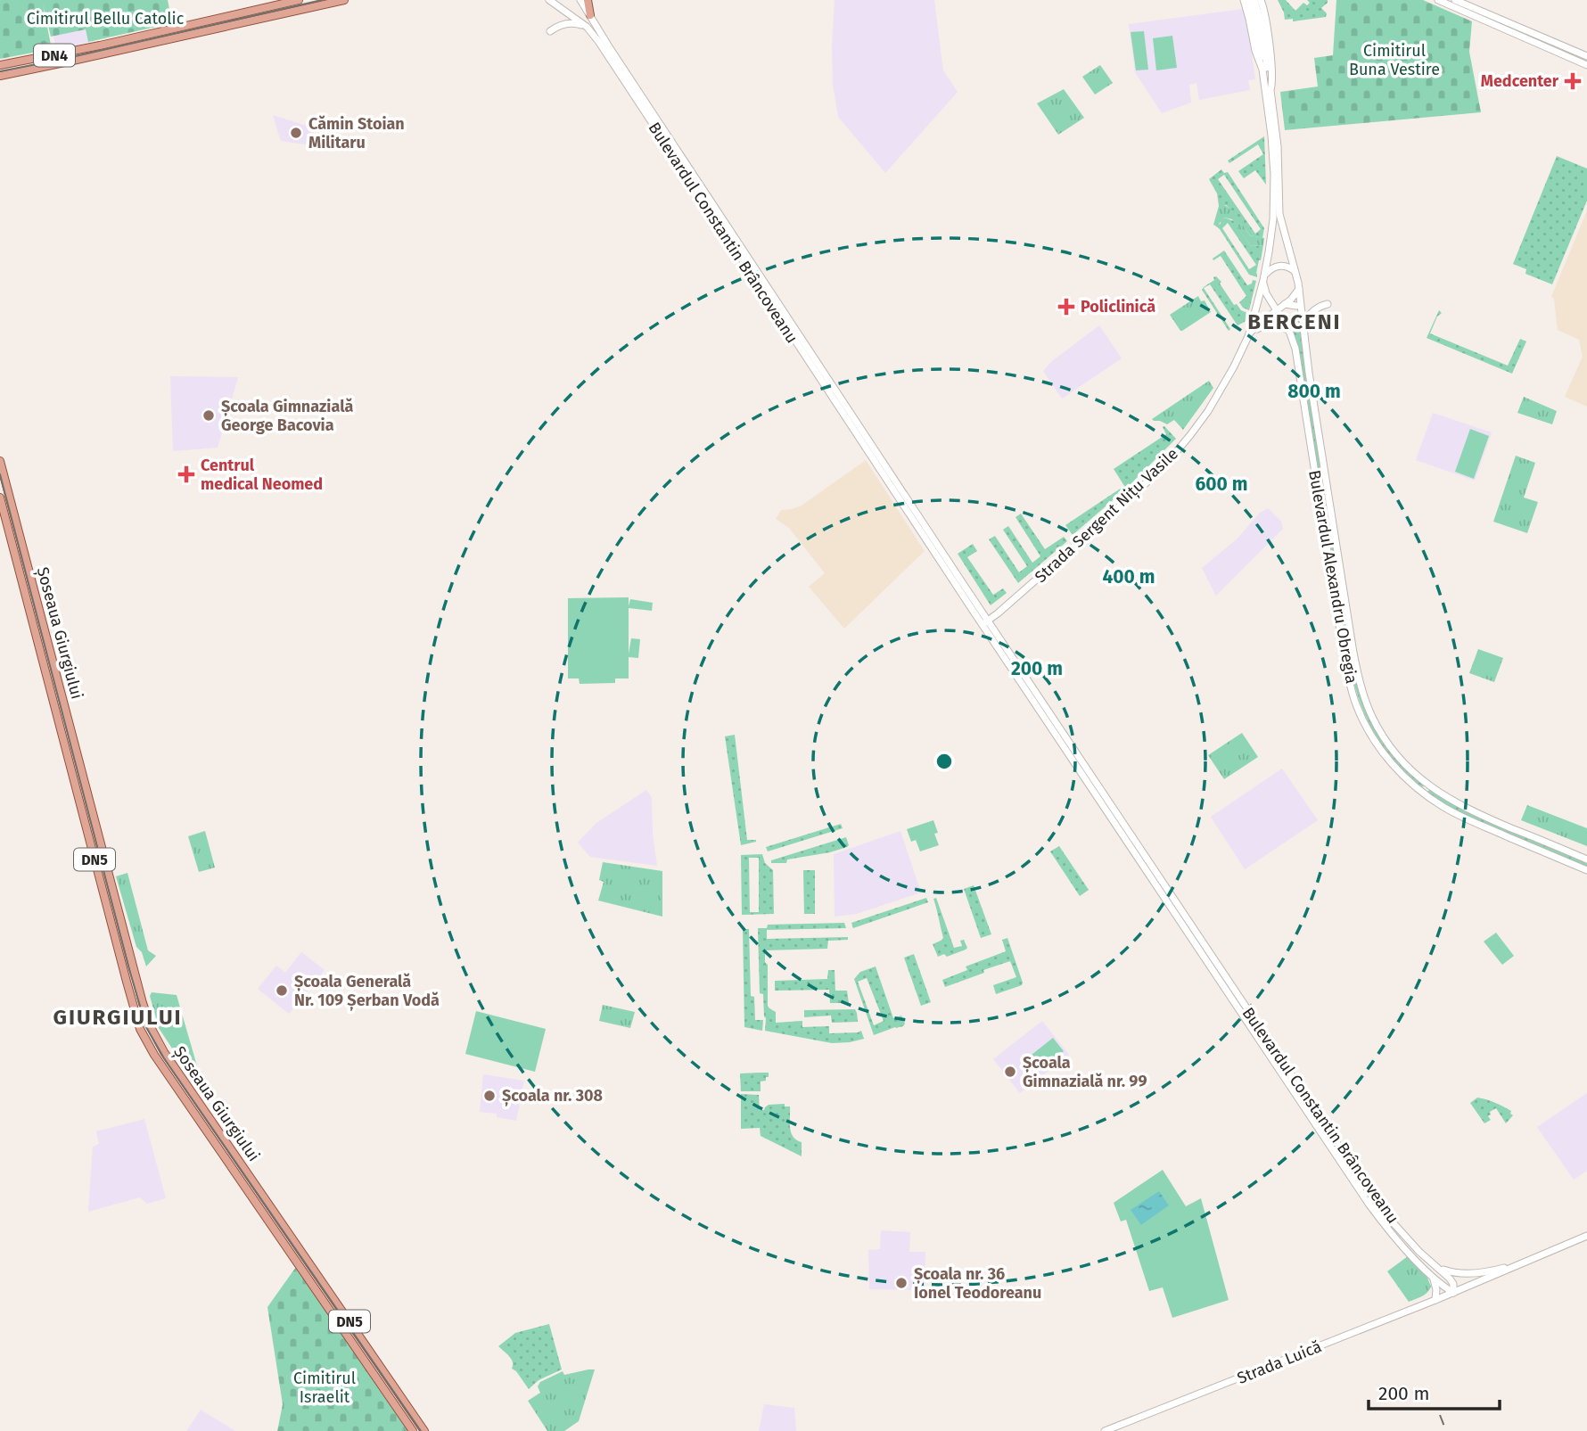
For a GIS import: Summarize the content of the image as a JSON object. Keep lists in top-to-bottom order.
{
  "streets": {
    "main road": [
      "DN4",
      "Bulevardul Constantin Brâncoveanu",
      "Strada Sergent Nițu Vasile",
      "Bulevardul Alexandru Obregia",
      "Șoseaua Giurgiului",
      "DN5",
      "Strada Luică"
    ]
  },
  "crossings": [
    ["Bulevardul Constantin Brâncoveanu", "Strada Sergent Nițu Vasile"],
    ["Bulevardul Constantin Brâncoveanu", "Strada Luică"],
    ["Strada Sergent Nițu Vasile", "Bulevardul Alexandru Obregia"]
  ],
  "districts": ["BERCENI", "GIURGIULUI"],
  "parks": ["Cimitirul Bellu Catolic", "Cimitirul Buna Vestire", "Cimitirul Israelit"],
  "places": {
    "health": ["Medcenter", "Policlinică", "Centrul medical Neomed"],
    "other": [
      "Cămin Stoian Militaru",
      "Școala Gimnazială George Bacovia",
      "Școala Generală Nr. 109 Șerban Vodă",
      "Școala Gimnazială nr. 99",
      "Școala nr. 308",
      "Școala nr. 36 Ionel Teodoreanu"
    ]
  },
  "scale_bar": "200 m",
  "rings": [
    "800 m",
    "600 m",
    "400 m",
    "200 m"
  ]
}
